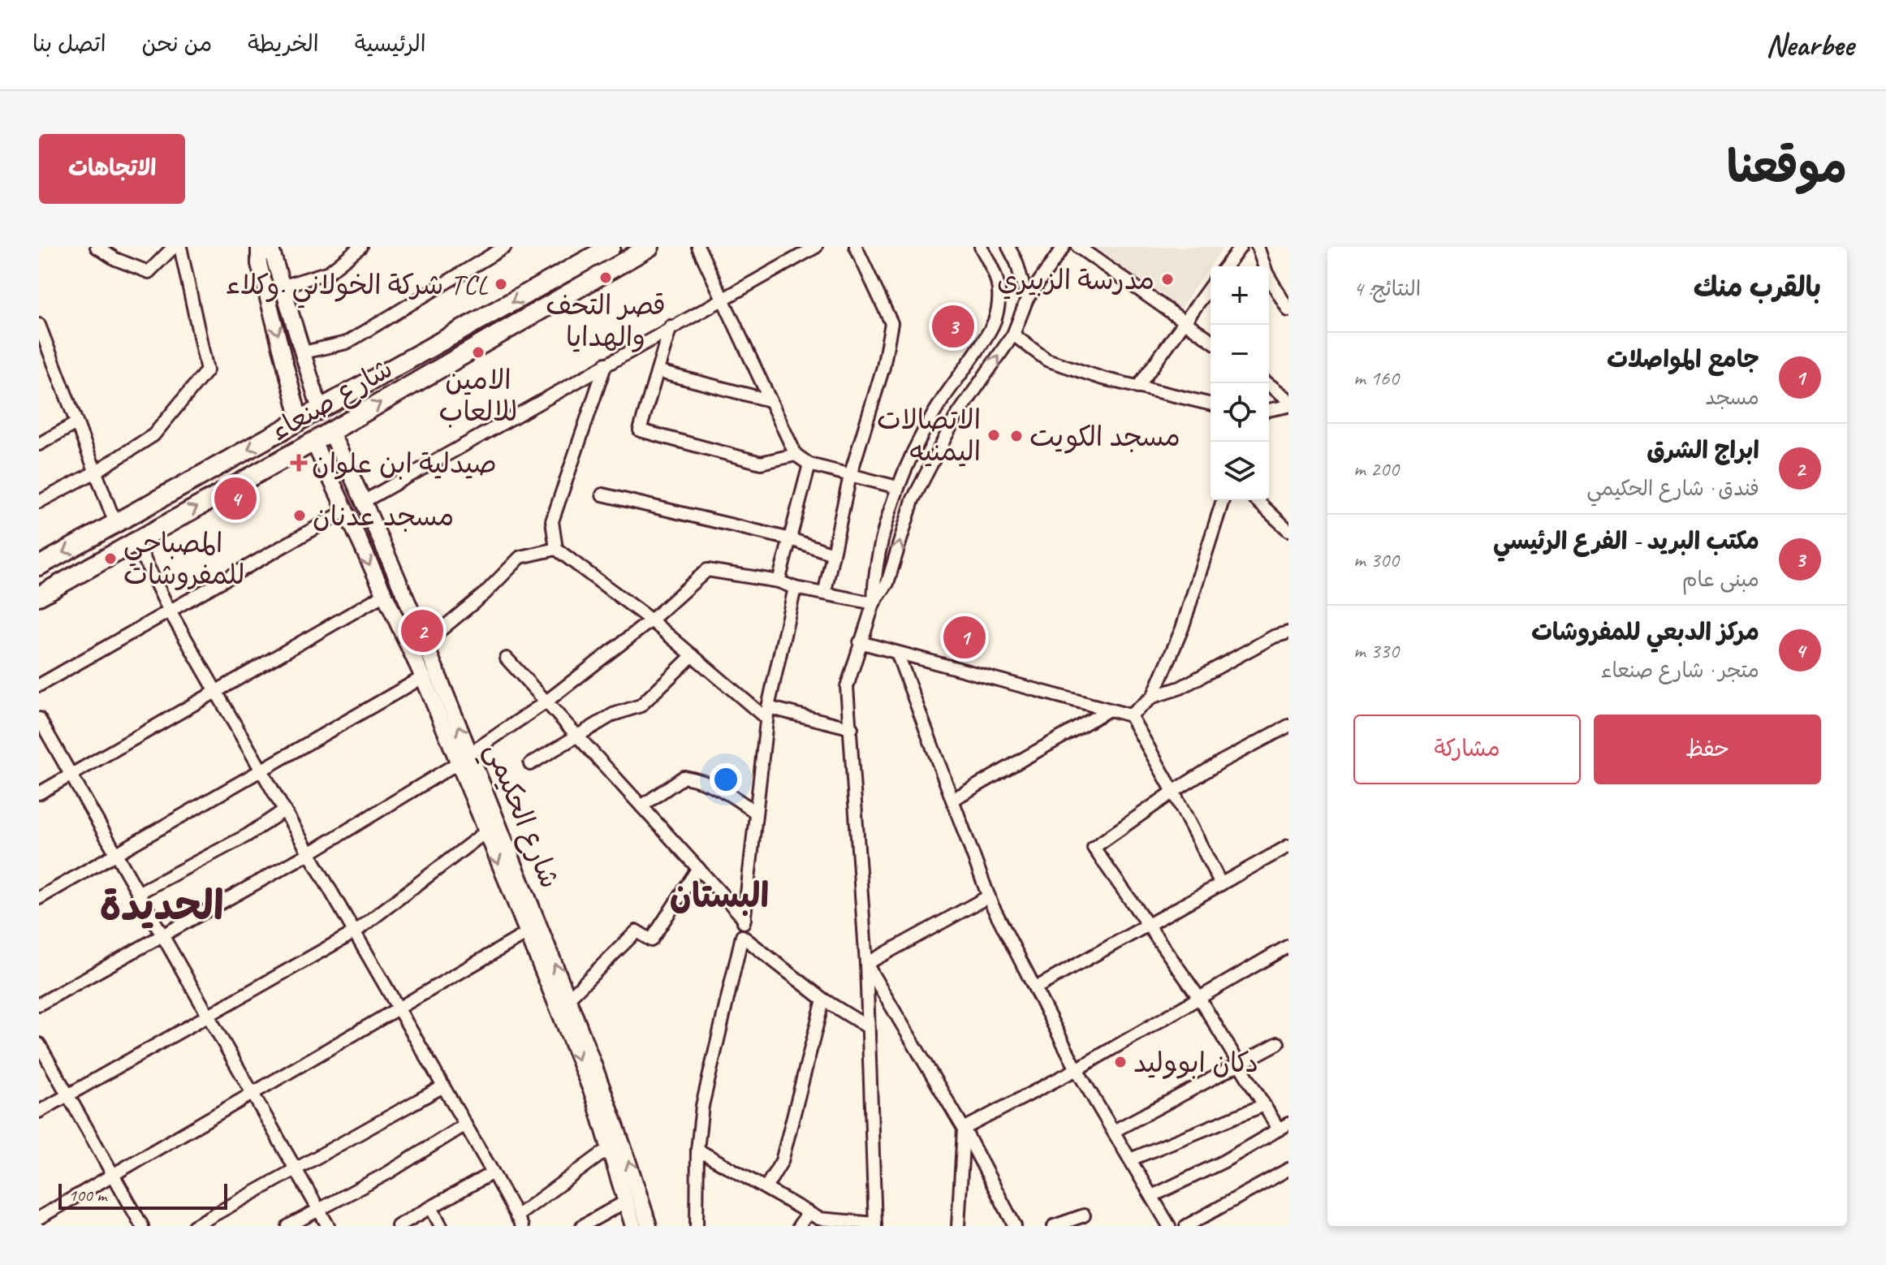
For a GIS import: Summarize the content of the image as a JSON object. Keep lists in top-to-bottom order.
{
  "streets": {
    "highway": ["شارع صنعاء"],
    "street": ["شارع الحكيمي"]
  },
  "crossings": [
    ["شارع صنعاء", "شارع الحكيمي"]
  ],
  "districts": ["البستان", "الحديدة"],
  "places": {
    "other": [
      "قصر التحف والهدايا",
      "مدرسة الزبيري",
      "شركة الخولاني .وكلاء TCL",
      "الامين للالعاب",
      "الاتصالات اليمنيه",
      "مسجد الكويت",
      "مسجد عدنان",
      "المصباحي للمفروشات",
      "دكان ابووليد"
    ],
    "health": ["صيدلية ابن علوان"]
  },
  "scale_bar": "100 m",
  "page": {
    "header": "Nearbee",
    "nav": [
      "الرئيسية",
      "الخريطة",
      "من نحن",
      "اتصل بنا"
    ],
    "title": "موقعنا",
    "buttons": [
      "الاتجاهات",
      ["حفظ", "مشاركة"]
    ],
    "heading": ["بالقرب منك", "النتائج: 4"],
    "map_buttons": ["+", "−"],
    "pins": [
      "3",
      "4",
      "2",
      "1"
    ],
    "list": [
      {
        "mark": "1",
        "name": "جامع المواصلات",
        "note": "مسجد",
        "value": "160 m"
      },
      {
        "mark": "2",
        "name": "ابراج الشرق",
        "note": "فندق · شارع الحكيمي",
        "value": "200 m"
      },
      {
        "mark": "3",
        "name": "مكتب البريد - الفرع الرئيسي",
        "note": "مبنى عام",
        "value": "300 m"
      },
      {
        "mark": "4",
        "name": "مركز الدبعي للمفروشات",
        "note": "متجر · شارع صنعاء",
        "value": "330 m"
      }
    ],
    "scale": "100 m"
  }
}
